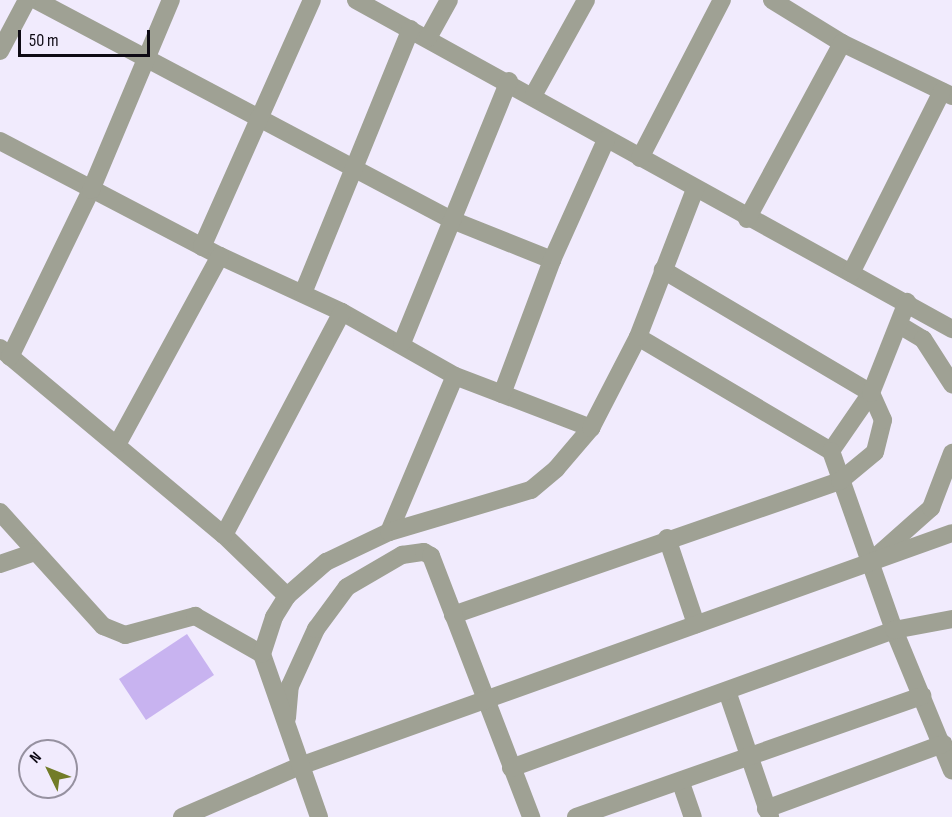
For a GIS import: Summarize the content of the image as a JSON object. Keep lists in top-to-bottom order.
{
  "scale_bar": "50 m",
  "north": "top left"
}
